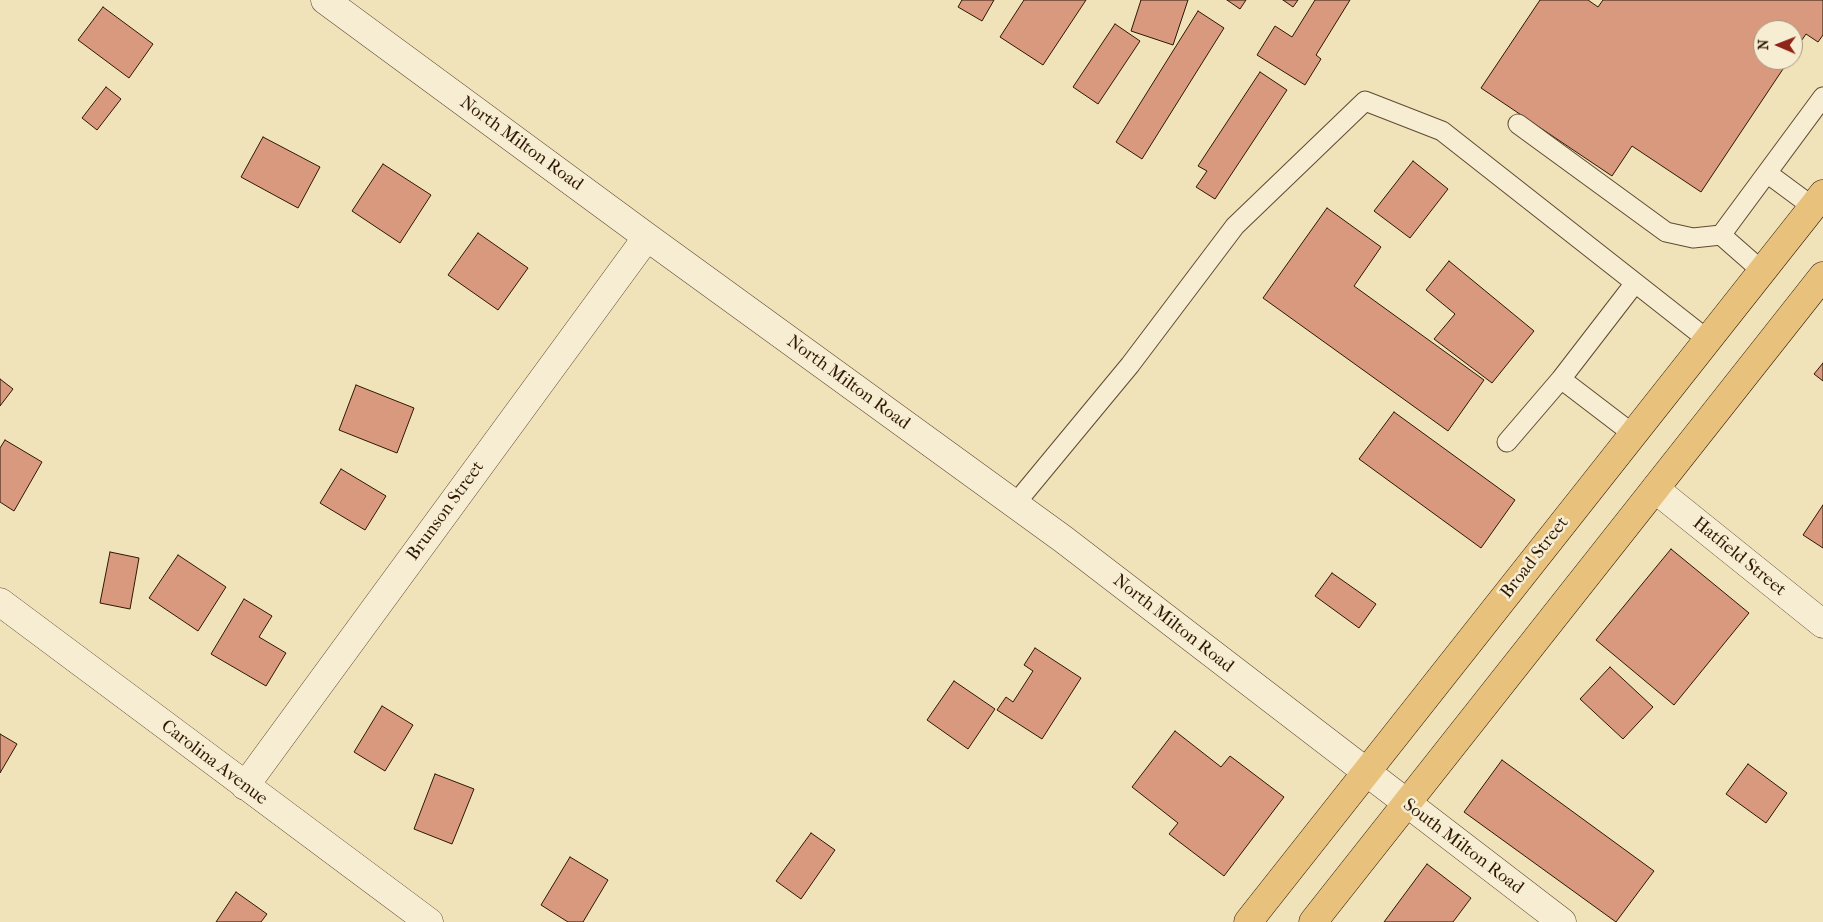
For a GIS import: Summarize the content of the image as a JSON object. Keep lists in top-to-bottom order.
{
  "streets": {
    "main road": ["Broad Street"],
    "street": [
      "North Milton Road",
      "Brunson Street",
      "Hatfield Street",
      "Carolina Avenue",
      "South Milton Road"
    ]
  },
  "crossings": [
    ["North Milton Road", "Brunson Street"],
    ["North Milton Road", "Broad Street"],
    ["North Milton Road", "South Milton Road"],
    ["Brunson Street", "Carolina Avenue"],
    ["Broad Street", "South Milton Road"]
  ],
  "north": "left"
}
